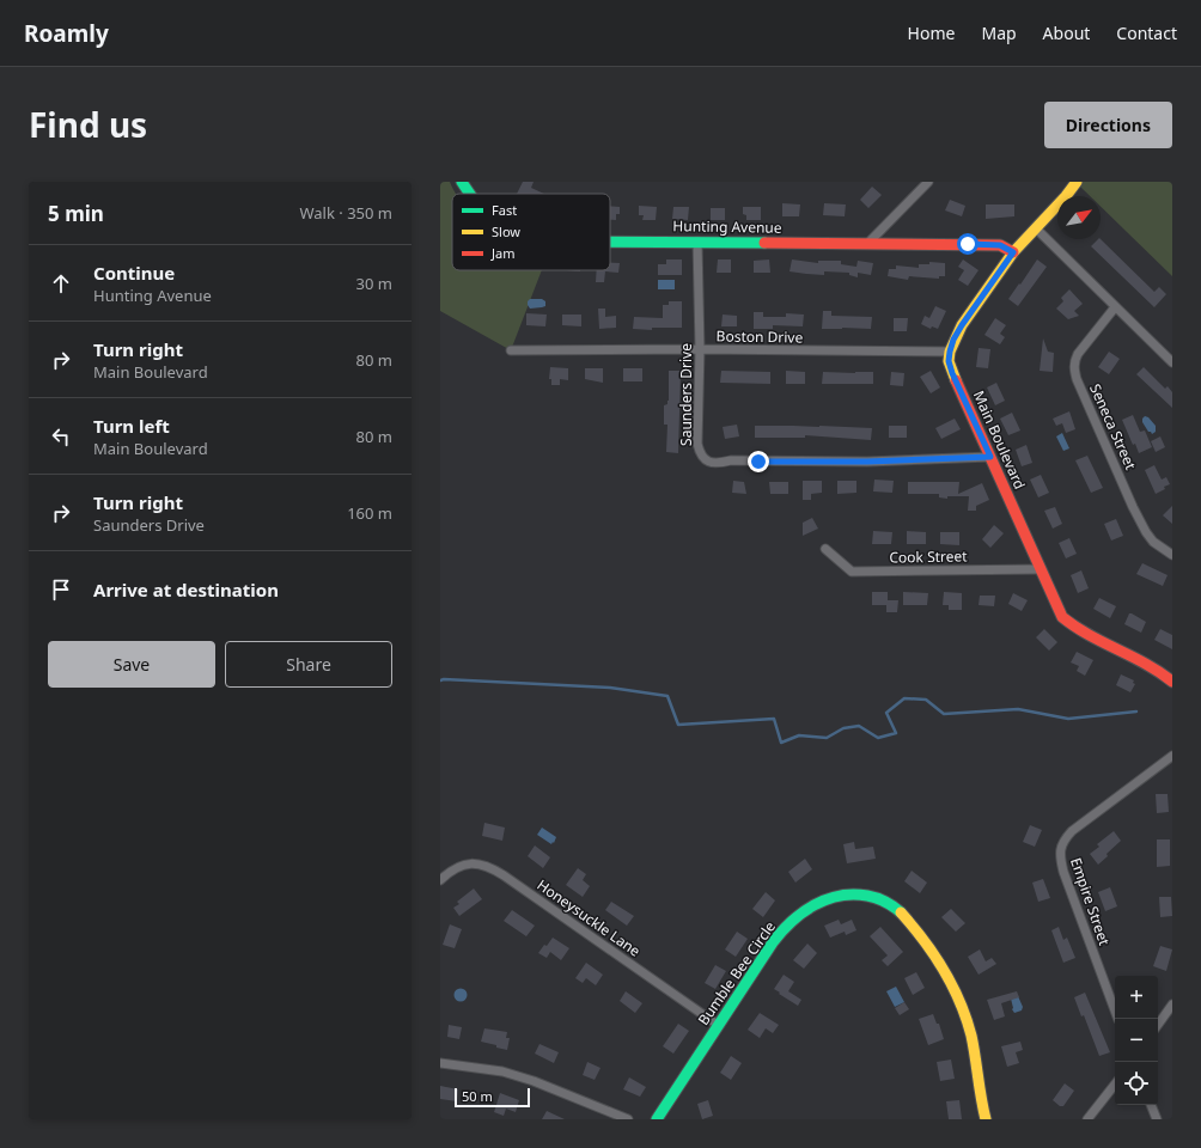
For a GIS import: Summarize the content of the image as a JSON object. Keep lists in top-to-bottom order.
{
  "streets": {
    "street": [
      "Hunting Avenue",
      "Boston Drive",
      "Saunders Drive",
      "Seneca Street",
      "Main Boulevard",
      "Cook Street",
      "Empire Street",
      "Honeysuckle Lane",
      "Bumble Bee Circle"
    ]
  },
  "crossings": [
    ["Hunting Avenue", "Saunders Drive"],
    ["Boston Drive", "Saunders Drive"],
    ["Boston Drive", "Main Boulevard"],
    ["Saunders Drive", "Main Boulevard"],
    ["Main Boulevard", "Cook Street"],
    ["Honeysuckle Lane", "Bumble Bee Circle"]
  ],
  "legend": ["Fast", "Slow", "Jam"],
  "scale_bar": "50 m",
  "north": "top right",
  "page": {
    "header": "Roamly",
    "nav": [
      "Home",
      "Map",
      "About",
      "Contact"
    ],
    "title": "Find us",
    "buttons": [
      "Directions",
      ["Save", "Share"]
    ],
    "heading": ["5 min", "Walk · 350 m"],
    "list": [
      ["Continue", "Hunting Avenue", "30 m"],
      ["Turn right", "Main Boulevard", "80 m"],
      ["Turn left", "Main Boulevard", "80 m"],
      ["Turn right", "Saunders Drive", "160 m"],
      "Arrive at destination"
    ],
    "map_buttons": ["+", "−"],
    "scale": "50 m"
  }
}
